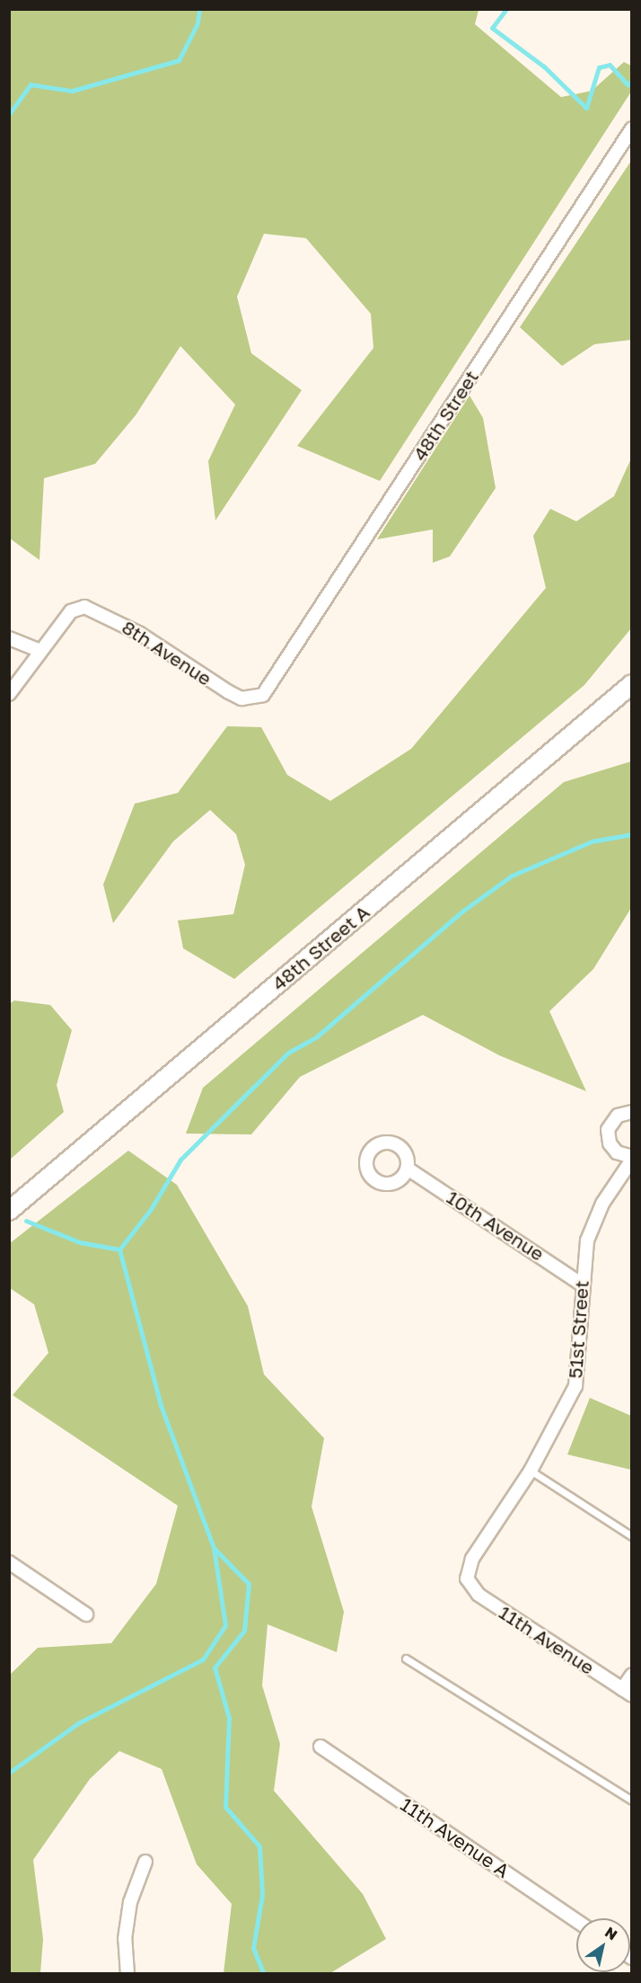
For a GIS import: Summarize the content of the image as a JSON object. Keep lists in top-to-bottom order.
{
  "streets": {
    "street": [
      "48th Street",
      "8th Avenue",
      "48th Street A",
      "10th Avenue",
      "51st Street",
      "11th Avenue",
      "11th Avenue A"
    ]
  },
  "crossings": [
    ["48th Street", "8th Avenue"],
    ["10th Avenue", "51st Street"],
    ["51st Street", "11th Avenue"]
  ],
  "north": "top right"
}
